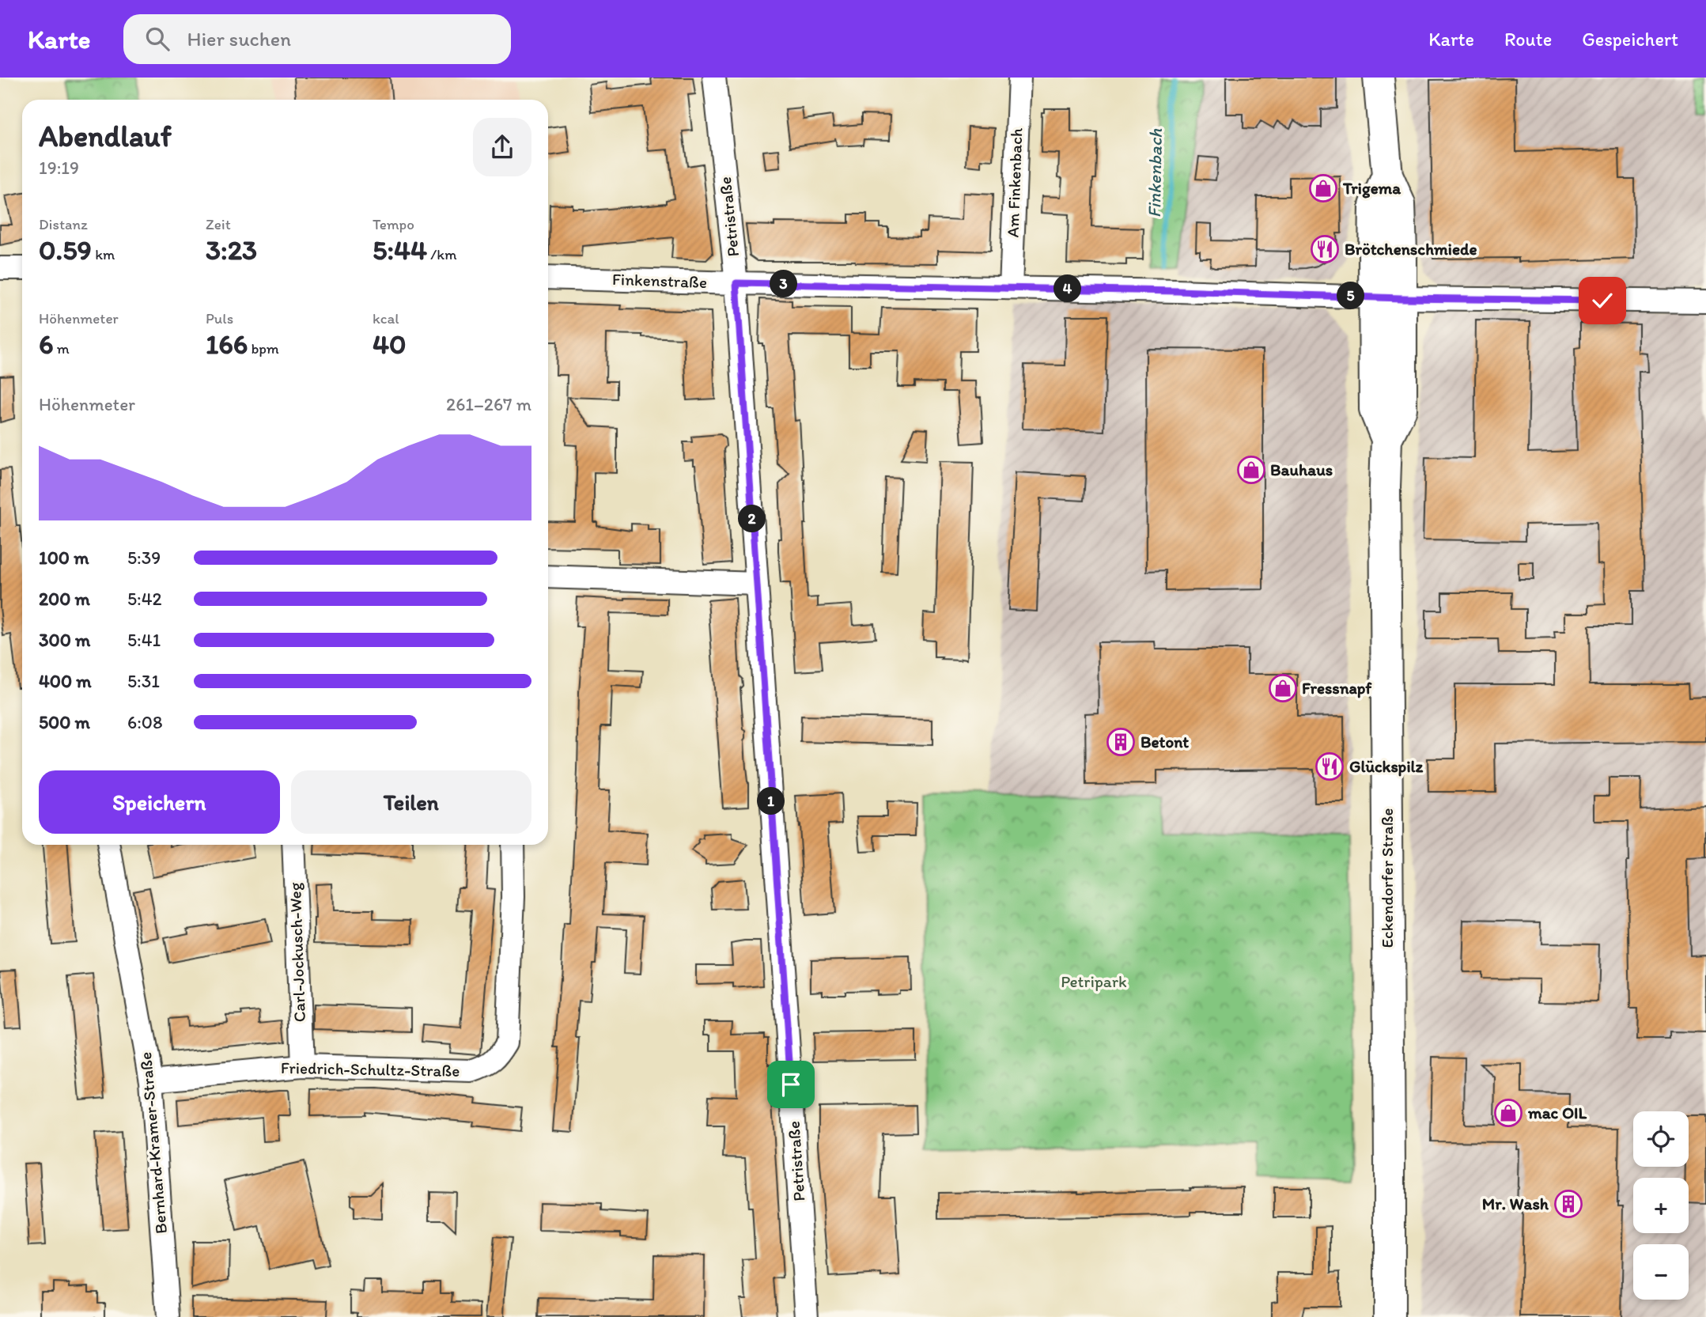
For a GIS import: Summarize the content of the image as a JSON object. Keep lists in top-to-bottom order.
{
  "streets": {
    "street": [
      "Am Finkenbach",
      "Petristraße",
      "Finkenstraße",
      "Eckendorfer Straße",
      "Carl-Jockusch-Weg",
      "Friedrich-Schultz-Straße",
      "Bernhard-Kramer-Straße"
    ]
  },
  "crossings": [
    ["Am Finkenbach", "Finkenstraße"],
    ["Petristraße", "Finkenstraße"],
    ["Finkenstraße", "Eckendorfer Straße"],
    ["Carl-Jockusch-Weg", "Friedrich-Schultz-Straße"],
    ["Friedrich-Schultz-Straße", "Bernhard-Kramer-Straße"]
  ],
  "water": ["Finkenbach"],
  "parks": ["Petripark"],
  "places": {
    "shop": [
      "Trigema",
      "Bauhaus",
      "Fressnapf",
      "mac OIL"
    ],
    "restaurant": ["Brötchenschmiede", "Glückspilz"],
    "building": ["Betont", "Mr. Wash"]
  },
  "page": {
    "header": "Karte",
    "search": "Hier suchen",
    "nav": ["Karte", "Route", "Gespeichert"],
    "heading": ["Abendlauf", "19:19"],
    "stats": [
      ["Distanz", "0.59 km"],
      ["Zeit", "3:23"],
      ["Tempo", "5:44 /km"],
      ["Höhenmeter", "6 m"],
      ["Puls", "166 bpm"],
      ["kcal", "40"]
    ],
    "pins": [
      "3",
      "4",
      "5",
      "2",
      "1"
    ],
    "chart": ["Höhenmeter", "261–267 m"],
    "list": [
      {
        "name": "100 m",
        "note": "5:39"
      },
      {
        "name": "200 m",
        "note": "5:42"
      },
      {
        "name": "300 m",
        "note": "5:41"
      },
      {
        "name": "400 m",
        "note": "5:31"
      },
      {
        "name": "500 m",
        "note": "6:08"
      }
    ],
    "buttons": ["Speichern", "Teilen"],
    "map_buttons": ["+", "−"]
  }
}
